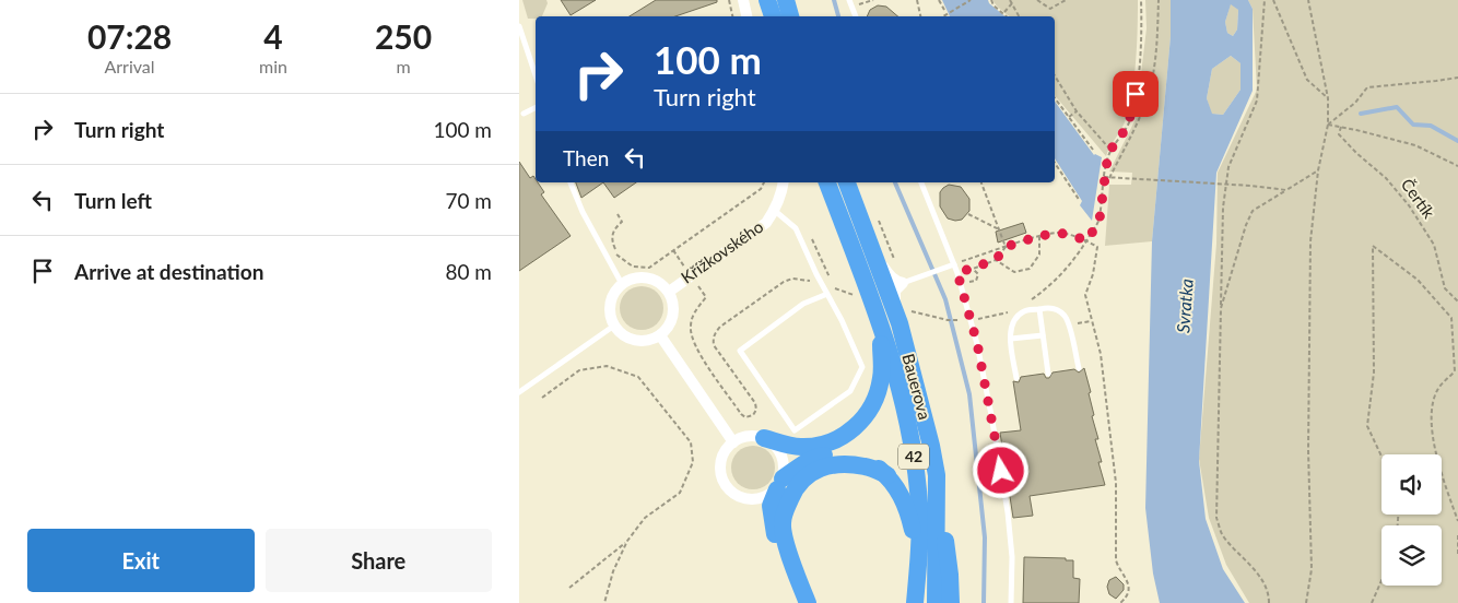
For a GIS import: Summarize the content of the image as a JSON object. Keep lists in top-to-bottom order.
{
  "streets": {
    "highway": ["Bauerova", "42"],
    "street": ["Křížkovského"],
    "path": ["Čertík"]
  },
  "crossings": [
    ["Bauerova", "42"]
  ],
  "water": ["Svratka"],
  "page": {
    "eta": [
      "07:28",
      "Arrival",
      "4",
      "min",
      "250",
      "m"
    ],
    "turn": ["100 m", "Turn right"],
    "list": [
      {
        "name": "Turn right",
        "value": "100 m"
      },
      {
        "name": "Turn left",
        "value": "70 m"
      },
      {
        "name": "Arrive at destination",
        "value": "80 m"
      }
    ],
    "then": "Then",
    "buttons": ["Exit", "Share"]
  }
}
